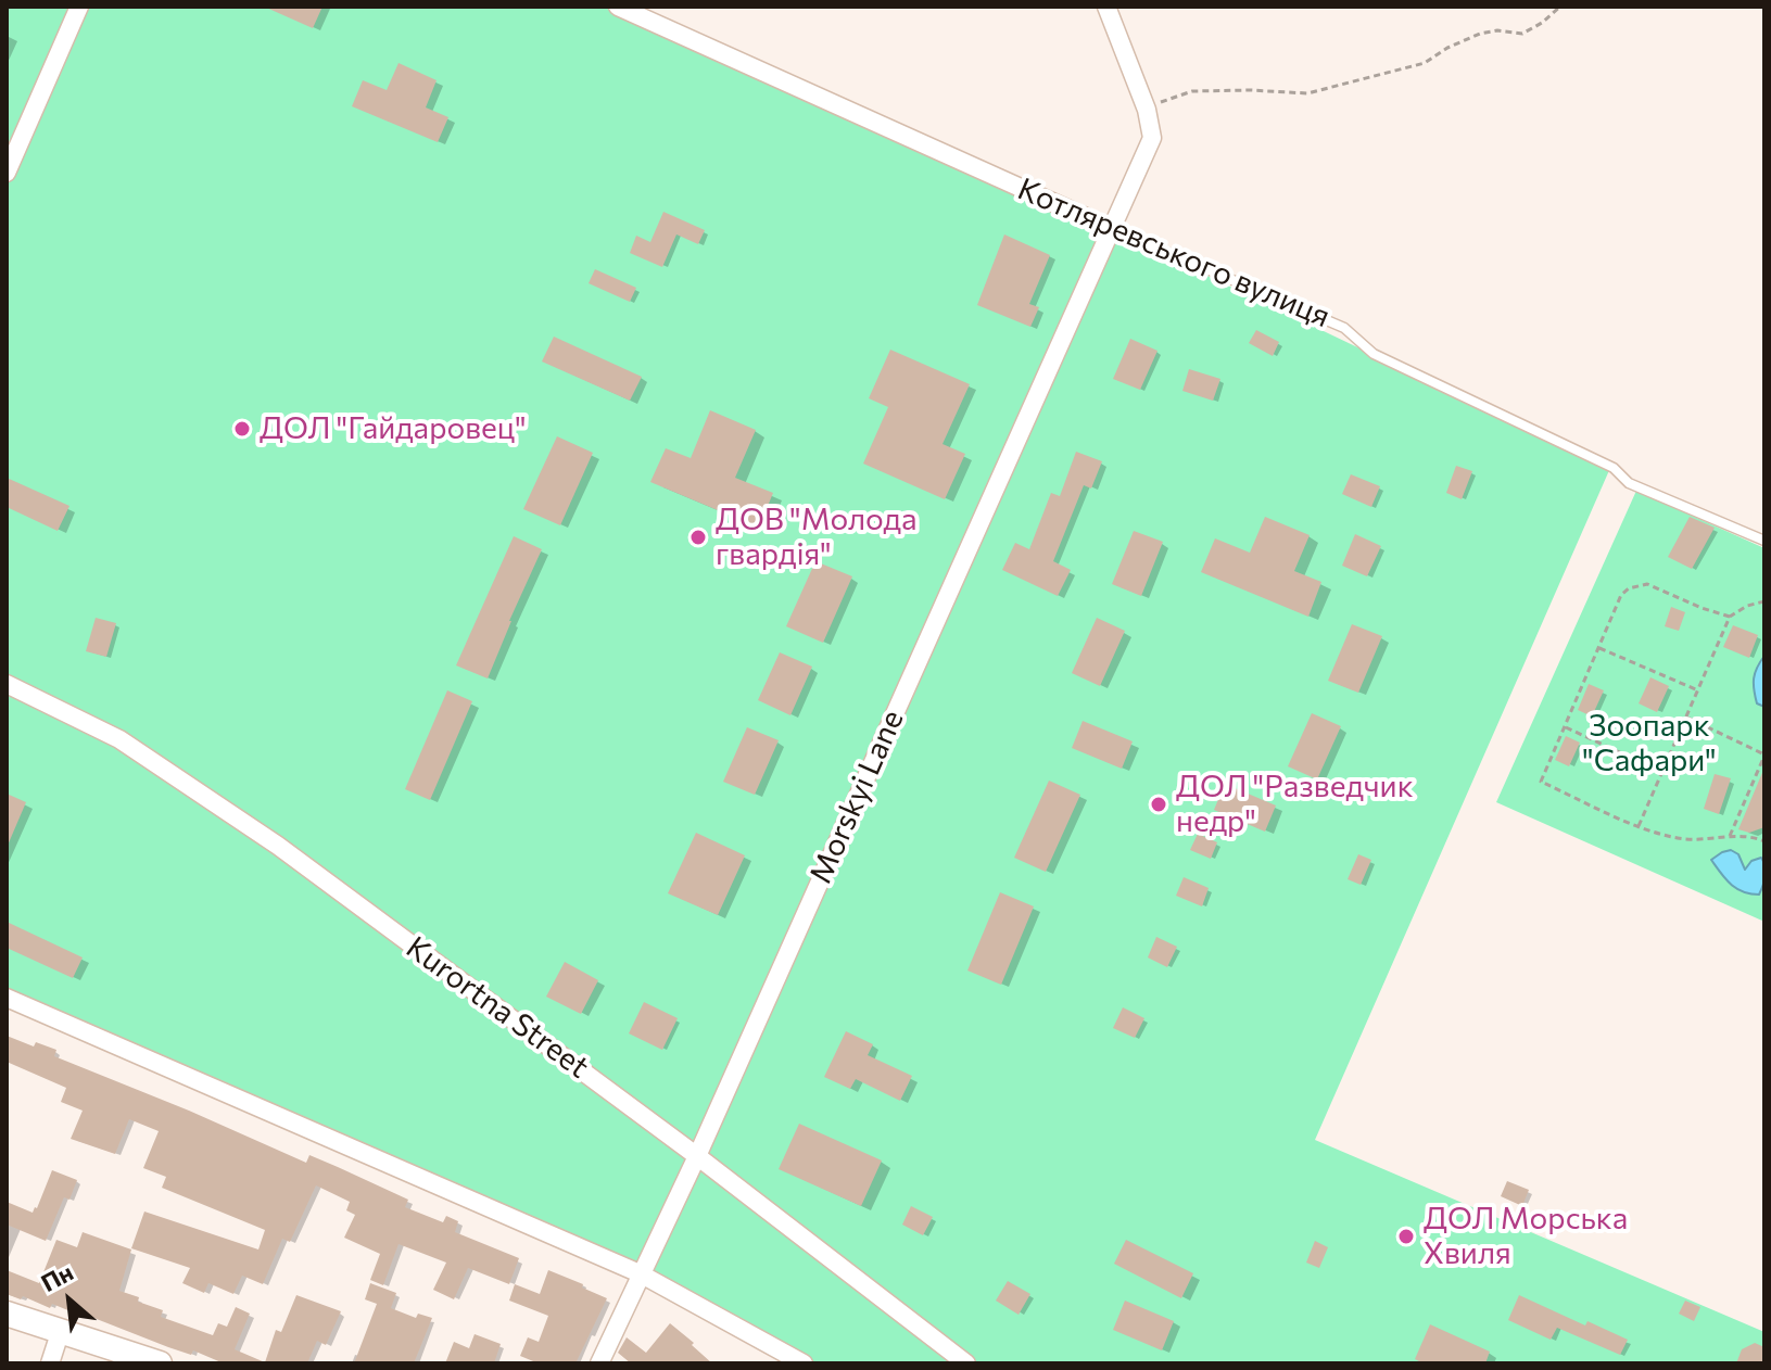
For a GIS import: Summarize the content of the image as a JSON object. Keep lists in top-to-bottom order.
{
  "streets": {
    "street": ["Котляревського вулиця", "Morskyi Lane", "Kurortna Street"]
  },
  "crossings": [
    ["Котляревського вулиця", "Morskyi Lane"],
    ["Morskyi Lane", "Kurortna Street"]
  ],
  "parks": ["Зоопарк \"Сафари\""],
  "places": [
    "ДОЛ \"Гайдаровец\"",
    "ДОВ \"Молода гвардія\"",
    "ДОЛ \"Разведчик недр\"",
    "ДОЛ Морська Хвиля"
  ],
  "north": "top left"
}
